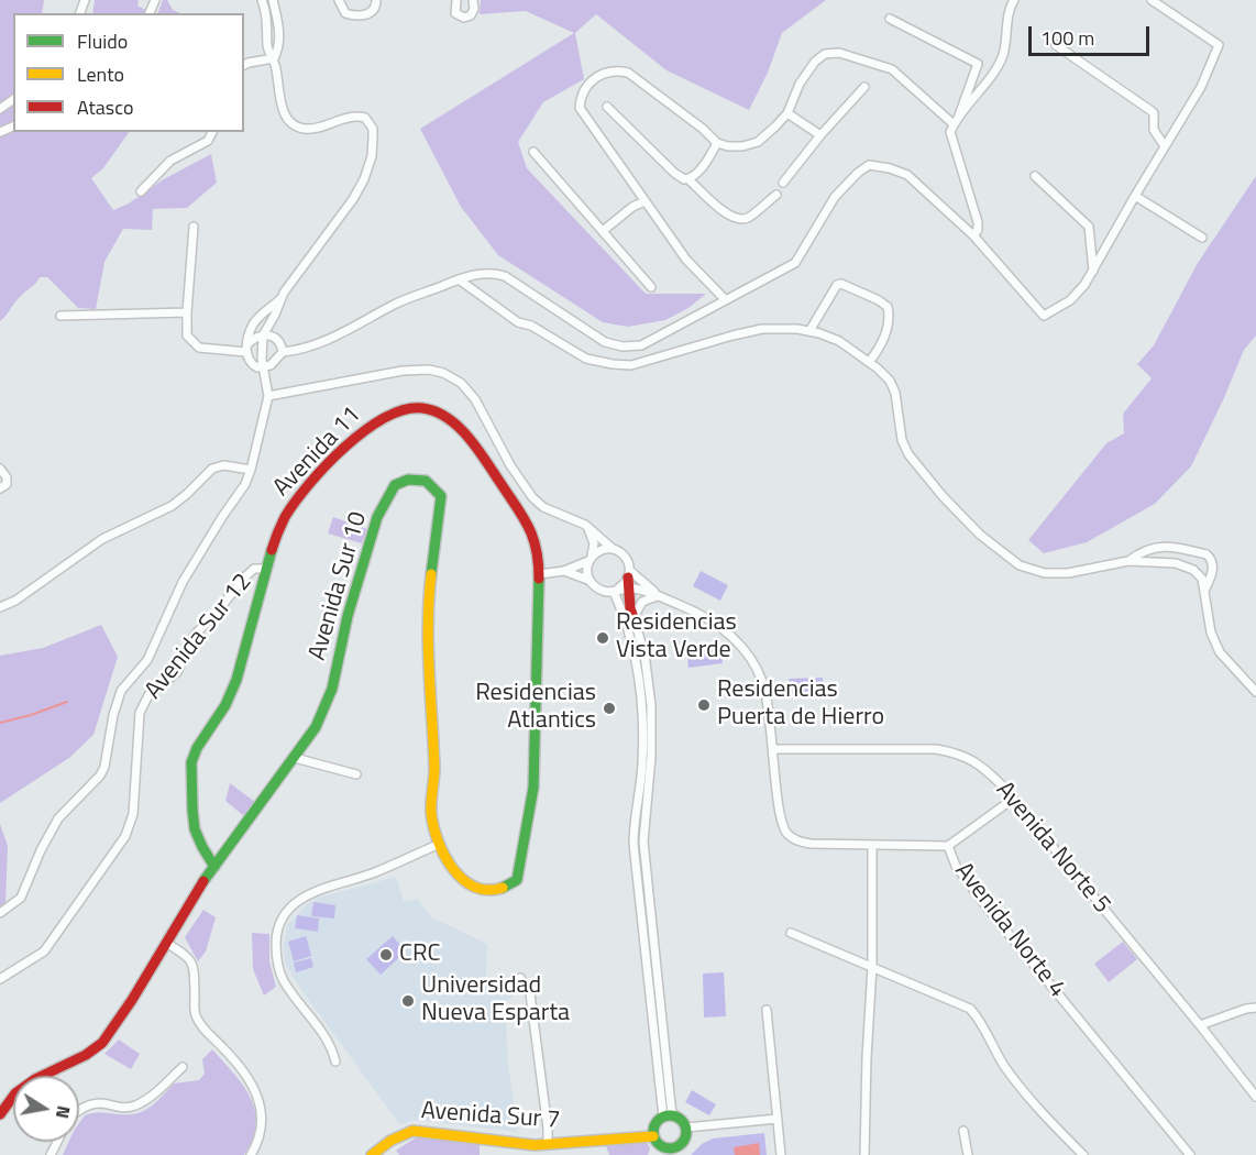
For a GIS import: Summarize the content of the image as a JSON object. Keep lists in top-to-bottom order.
{
  "streets": {
    "street": [
      "Avenida 11",
      "Avenida Sur 10",
      "Avenida Sur 12",
      "Avenida Norte 5",
      "Avenida Norte 4",
      "Avenida Sur 7"
    ]
  },
  "crossings": [
    ["Avenida 11", "Avenida Sur 10"],
    ["Avenida 11", "Avenida Sur 12"],
    ["Avenida Norte 5", "Avenida Norte 4"]
  ],
  "places": [
    "Residencias Vista Verde",
    "Residencias Puerta de Hierro",
    "Residencias Atlantics",
    "CRC",
    "Universidad Nueva Esparta"
  ],
  "legend": ["Fluido", "Lento", "Atasco"],
  "scale_bar": "100 m",
  "north": "right"
}
